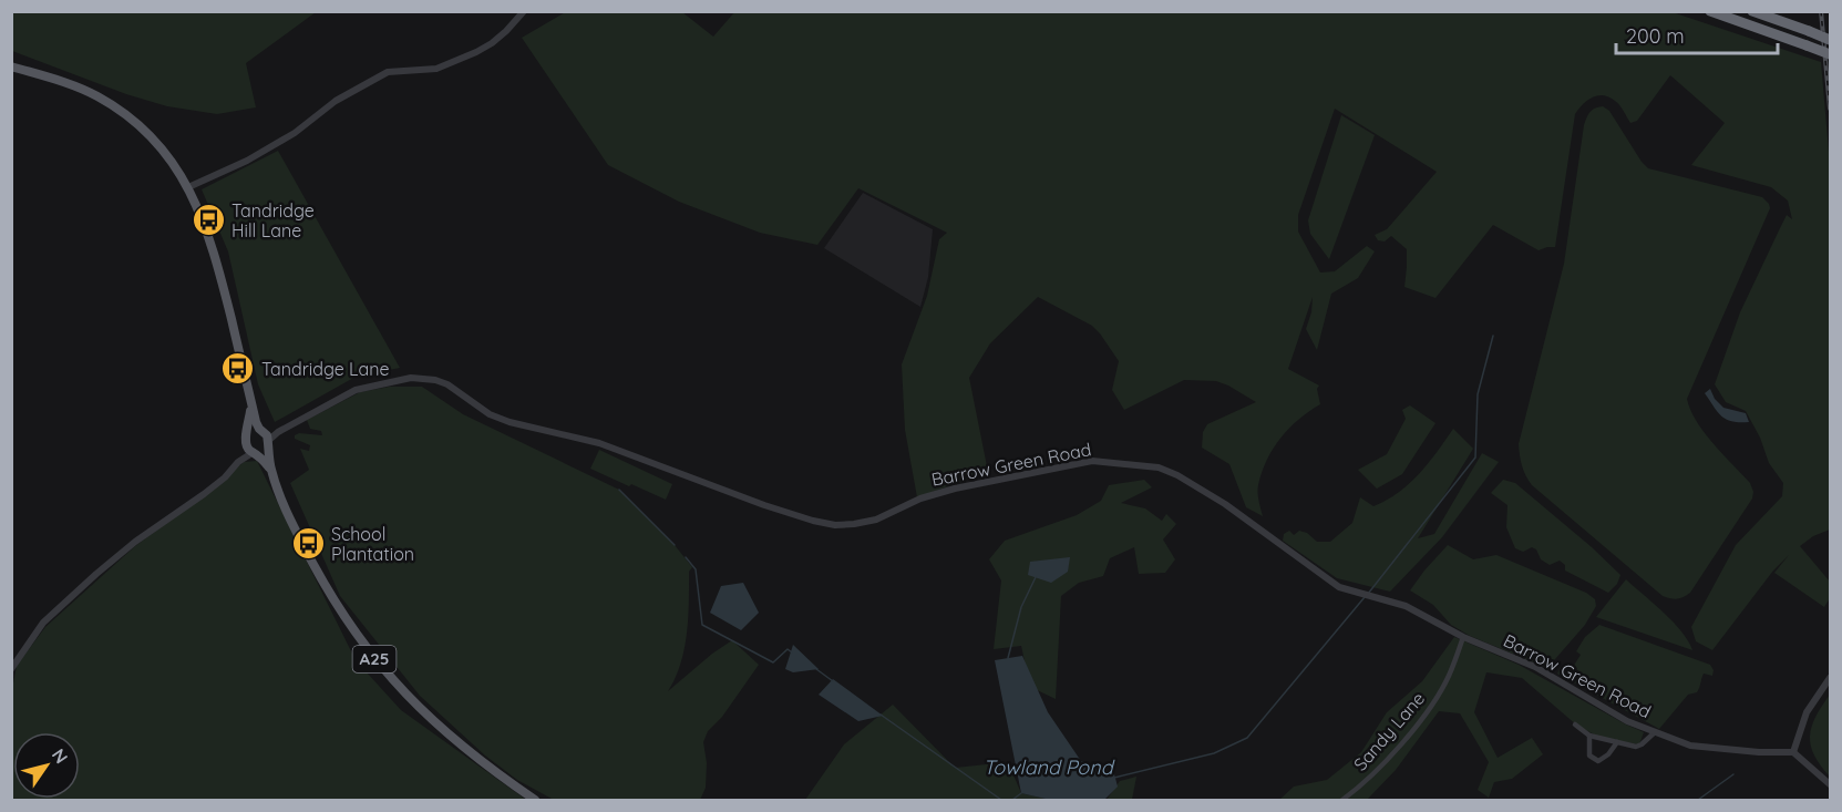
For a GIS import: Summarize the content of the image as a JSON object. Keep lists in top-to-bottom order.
{
  "streets": {
    "main road": ["A25"],
    "street": ["Barrow Green Road", "Sandy Lane"]
  },
  "crossings": [
    ["Barrow Green Road", "A25"],
    ["Barrow Green Road", "Sandy Lane"]
  ],
  "water": ["Towland Pond"],
  "places": {
    "bus stop": ["Tandridge Hill Lane", "Tandridge Lane", "School Plantation"]
  },
  "scale_bar": "200 m",
  "north": "top right"
}
